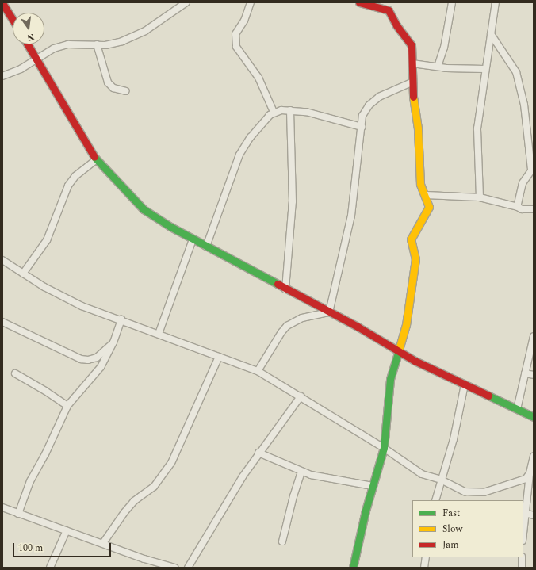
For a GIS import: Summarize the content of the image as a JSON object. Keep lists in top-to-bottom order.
{
  "legend": ["Fast", "Slow", "Jam"],
  "scale_bar": "100 m",
  "north": "bottom"
}
